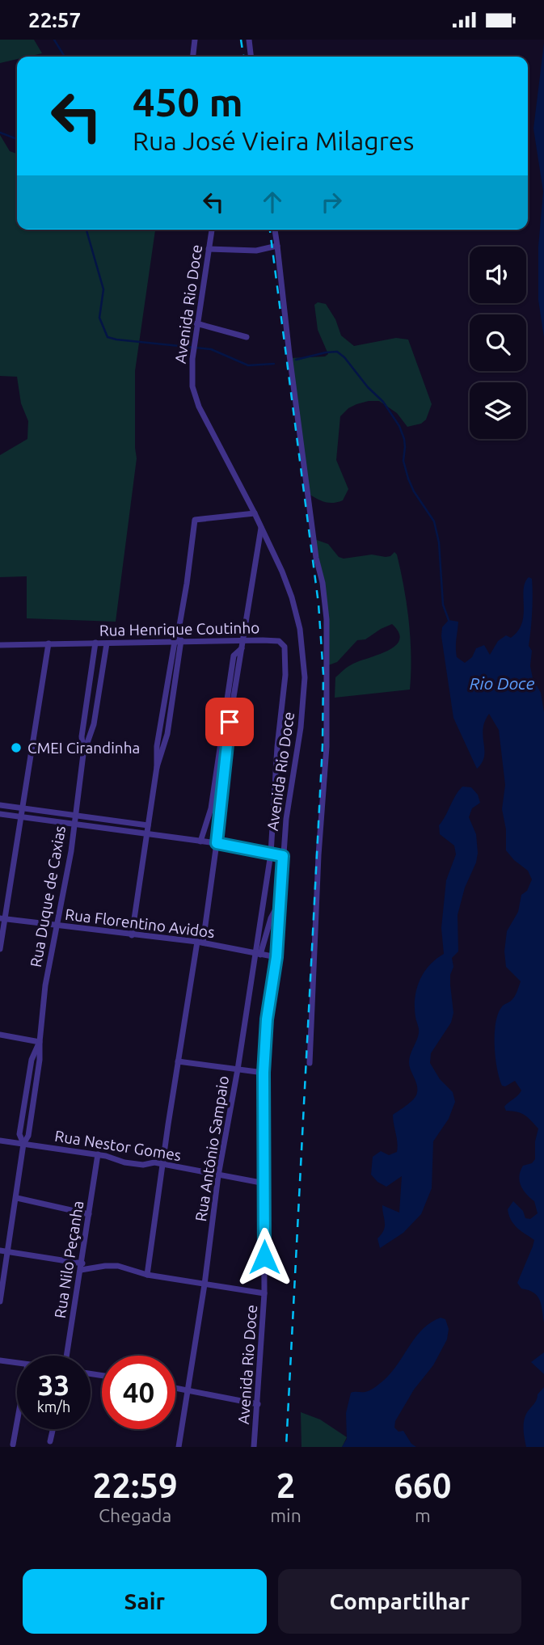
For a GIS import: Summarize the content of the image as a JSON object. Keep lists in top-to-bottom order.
{
  "streets": {
    "street": [
      "Avenida Rio Doce",
      "Rua Henrique Coutinho",
      "Rua Duque de Caxias",
      "Rua Florentino Avidos",
      "Rua Nestor Gomes",
      "Rua Antônio Sampaio",
      "Rua Nilo Peçanha"
    ]
  },
  "crossings": [
    ["Avenida Rio Doce", "Rua Florentino Avidos"],
    ["Avenida Rio Doce", "Rua Nestor Gomes"],
    ["Rua Henrique Coutinho", "Rua Duque de Caxias"],
    ["Rua Henrique Coutinho", "Rua Antônio Sampaio"],
    ["Rua Duque de Caxias", "Rua Florentino Avidos"],
    ["Rua Duque de Caxias", "Rua Nestor Gomes"],
    ["Rua Florentino Avidos", "Rua Antônio Sampaio"],
    ["Rua Nestor Gomes", "Rua Antônio Sampaio"],
    ["Rua Nestor Gomes", "Rua Nilo Peçanha"]
  ],
  "water": ["Rio Doce"],
  "places": ["CMEI Cirandinha"],
  "page": {
    "status": "22:57",
    "turn": ["450 m", "Rua José Vieira Milagres"],
    "speed": "33 km/h",
    "limit": "40",
    "eta": [
      "22:59",
      "Chegada",
      "2",
      "min",
      "660",
      "m"
    ],
    "buttons": ["Sair", "Compartilhar"]
  }
}
